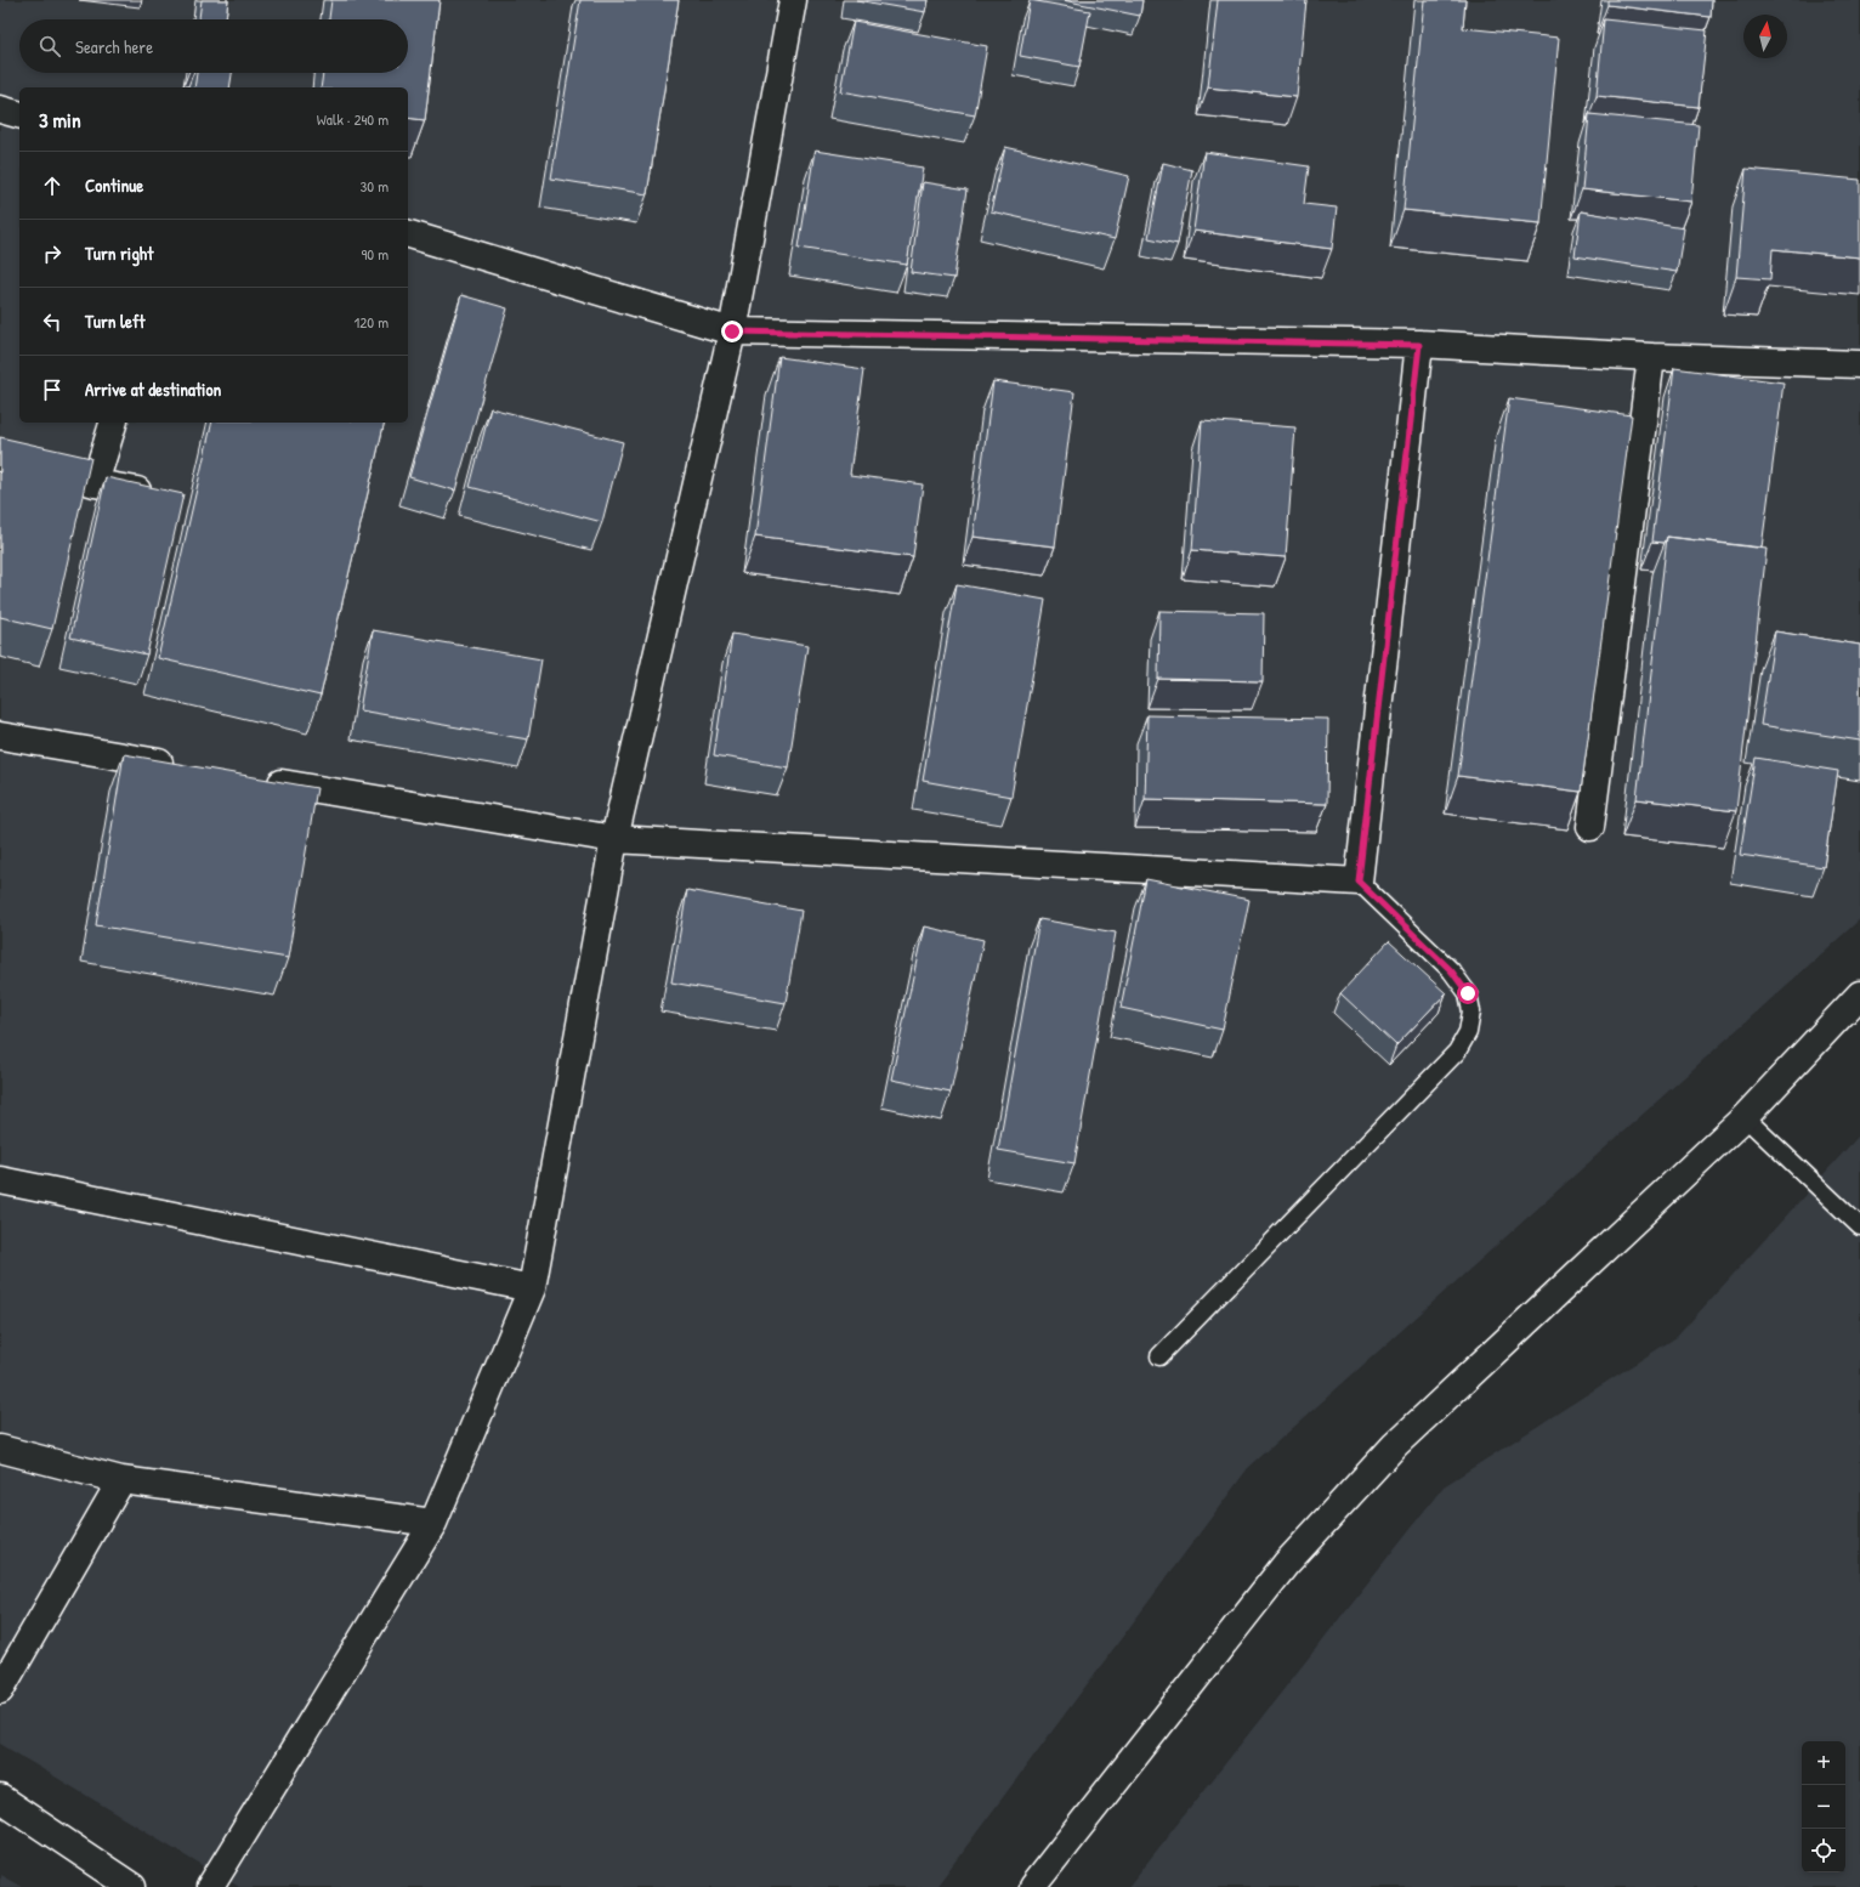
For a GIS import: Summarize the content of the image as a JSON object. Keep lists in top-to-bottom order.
{
  "north": "top",
  "page": {
    "search": "Search here",
    "heading": ["3 min", "Walk · 240 m"],
    "list": [
      ["Continue", "30 m"],
      ["Turn right", "90 m"],
      ["Turn left", "120 m"],
      "Arrive at destination"
    ],
    "map_buttons": ["+", "−"]
  }
}
